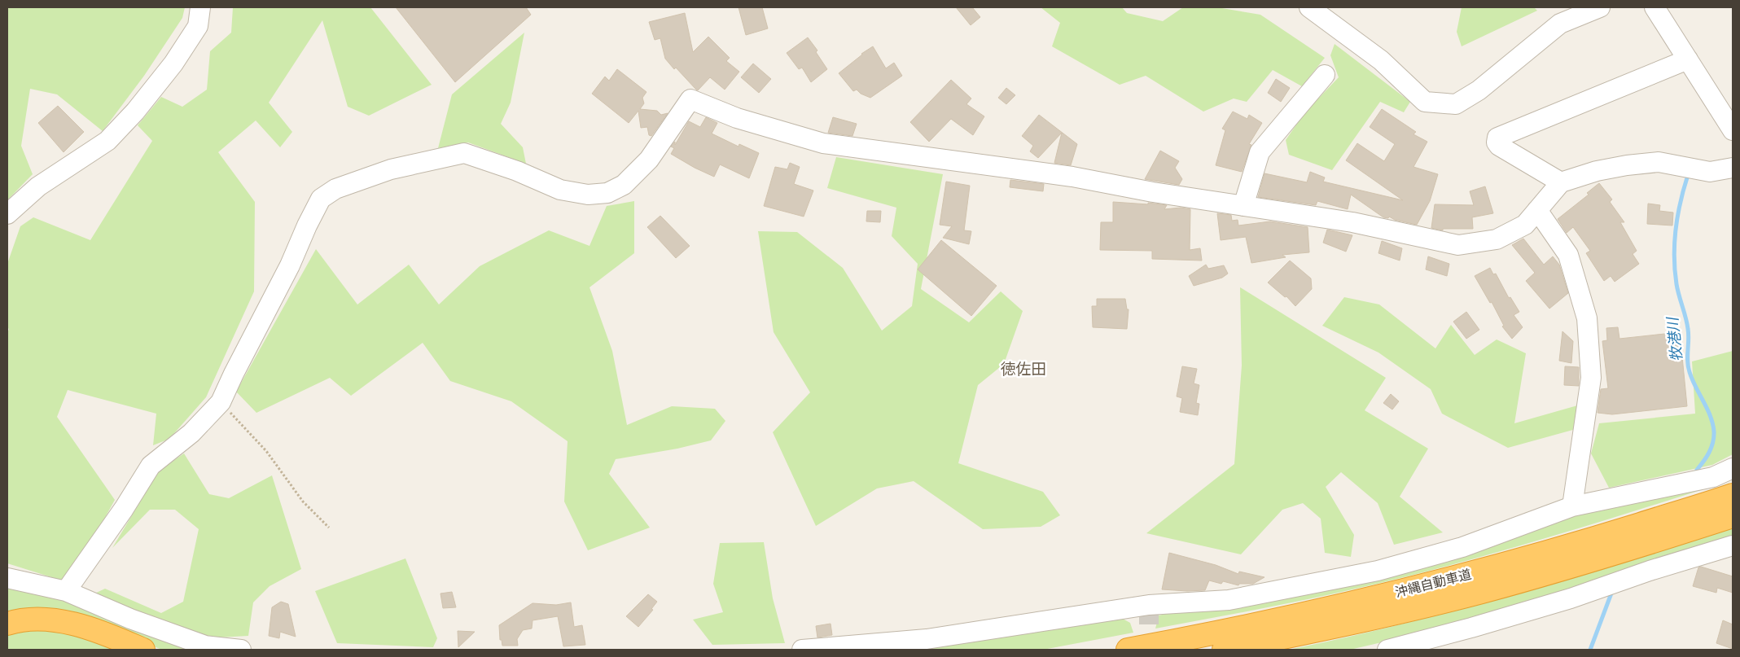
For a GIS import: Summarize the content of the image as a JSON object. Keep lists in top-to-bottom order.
{
  "streets": {
    "highway": ["沖縄自動車道"]
  },
  "districts": ["徳佐田"],
  "water": ["牧港川"]
}
